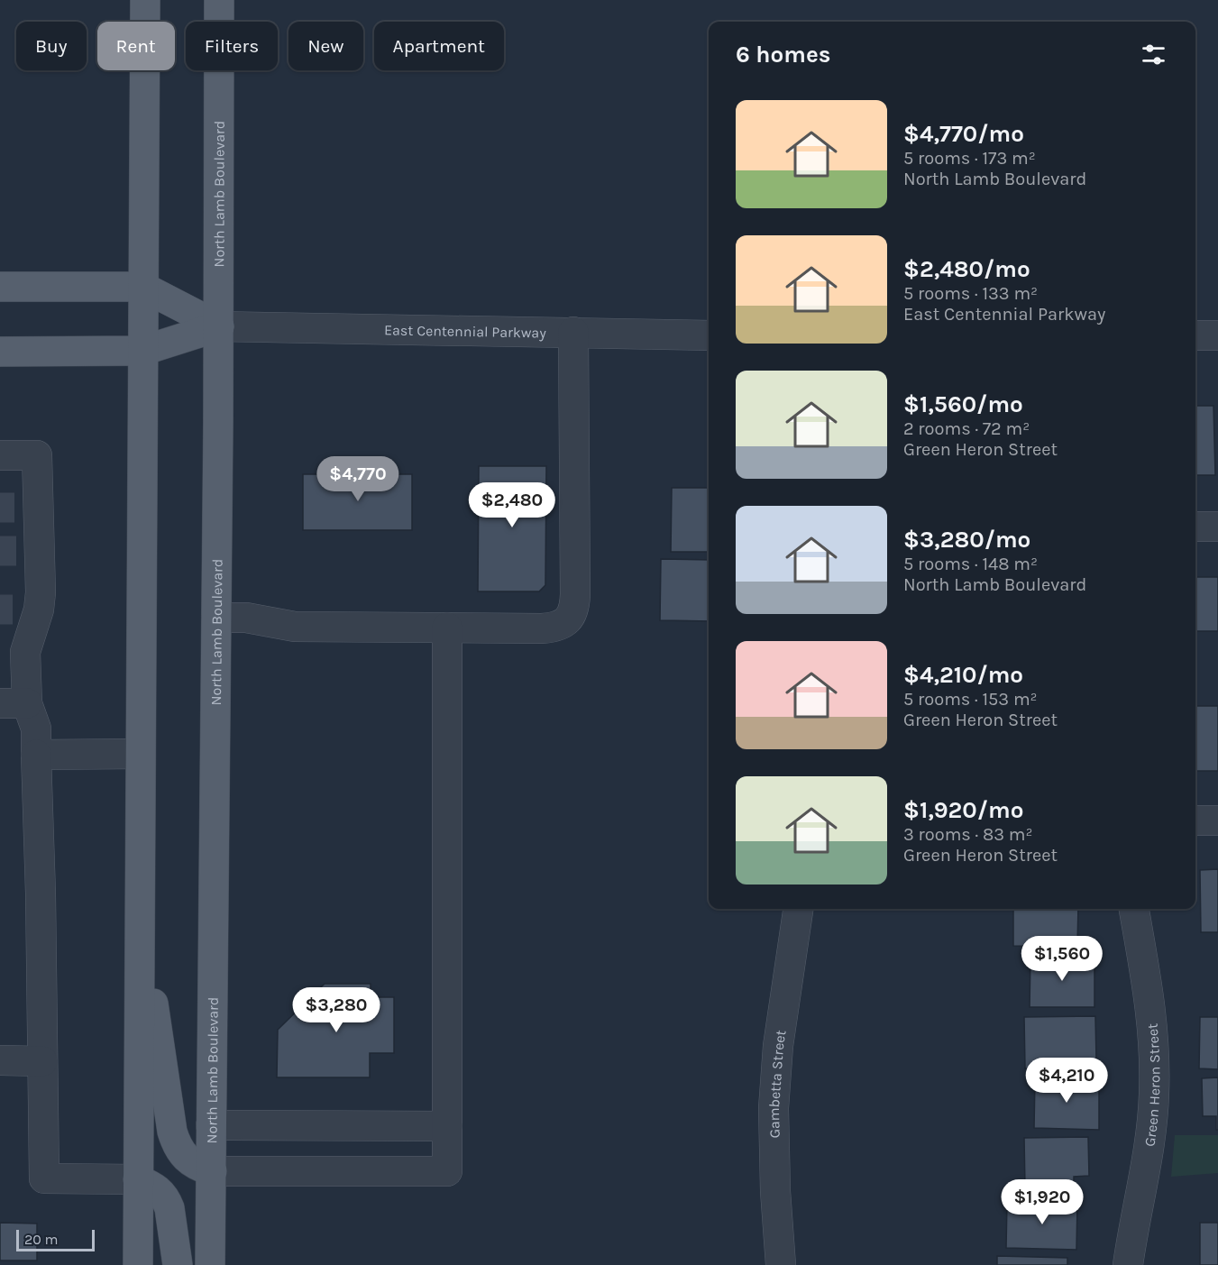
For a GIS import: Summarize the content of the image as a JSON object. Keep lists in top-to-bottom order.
{
  "streets": {
    "main road": ["North Lamb Boulevard", "East Centennial Parkway"],
    "street": ["Gambetta Street", "Green Heron Street"]
  },
  "crossings": [
    ["North Lamb Boulevard", "East Centennial Parkway"]
  ],
  "scale_bar": "20 m",
  "page": {
    "chip": [
      "Buy",
      "Rent",
      "Filters",
      "New",
      "Apartment"
    ],
    "heading": "6 homes",
    "list": [
      {
        "name": "$4,770/mo",
        "note": "5 rooms · 173 m² · North Lamb Boulevard"
      },
      {
        "name": "$2,480/mo",
        "note": "5 rooms · 133 m² · East Centennial Parkway"
      },
      {
        "name": "$1,560/mo",
        "note": "2 rooms · 72 m² · Green Heron Street"
      },
      {
        "name": "$3,280/mo",
        "note": "5 rooms · 148 m² · North Lamb Boulevard"
      },
      {
        "name": "$4,210/mo",
        "note": "5 rooms · 153 m² · Green Heron Street"
      },
      {
        "name": "$1,920/mo",
        "note": "3 rooms · 83 m² · Green Heron Street"
      }
    ],
    "price": [
      "$4,770",
      "$2,480",
      "$1,560",
      "$3,280",
      "$4,210",
      "$1,920"
    ],
    "scale": "20 m"
  }
}
